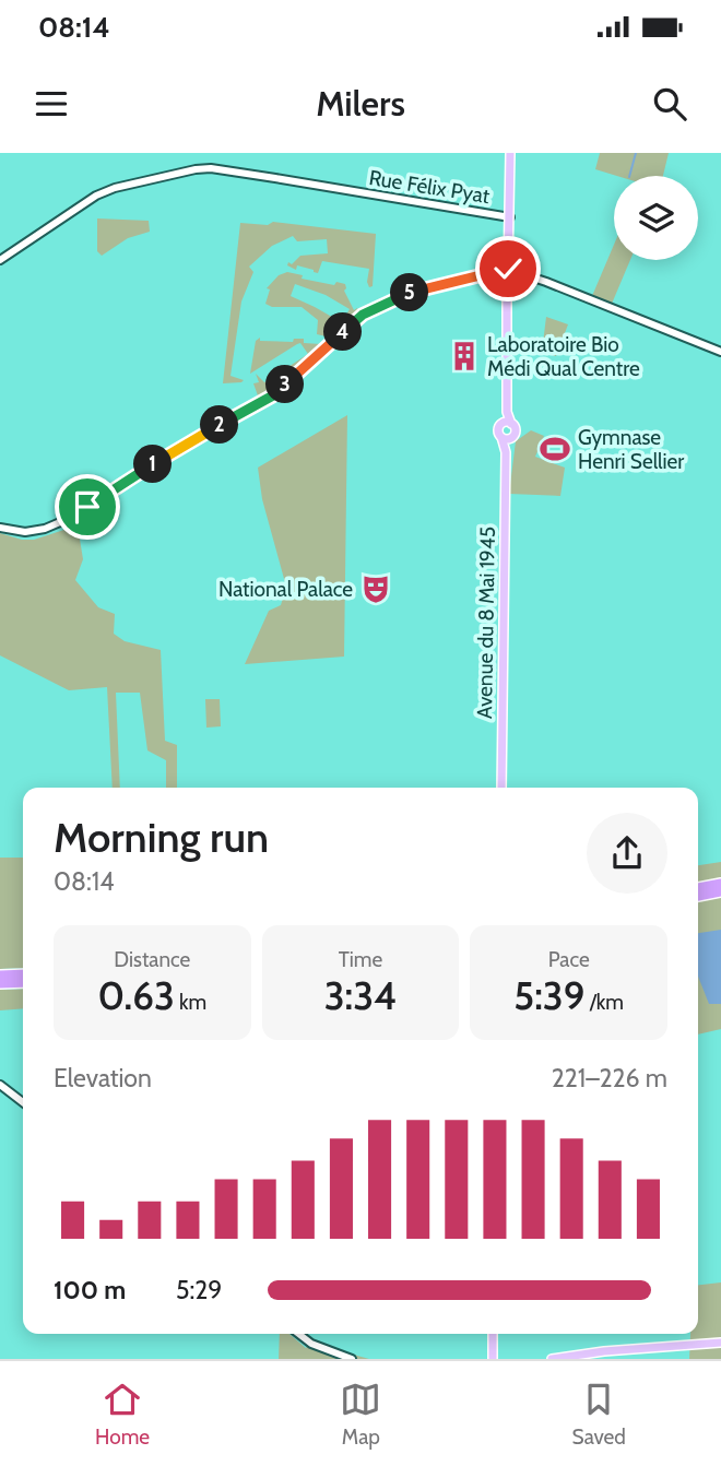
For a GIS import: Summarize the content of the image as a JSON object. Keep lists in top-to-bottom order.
{
  "streets": {
    "main road": ["Avenue du 8 Mai 1945"],
    "street": ["Rue Félix Pyat"]
  },
  "places": {
    "building": ["Laboratoire Bio Médi Qual Centre"],
    "sports": ["Gymnase Henri Sellier"],
    "theatre": ["National Palace"]
  },
  "page": {
    "status": "08:14",
    "header": "Milers",
    "pins": [
      "5",
      "4",
      "3",
      "2",
      "1"
    ],
    "heading": ["Morning run", "08:14"],
    "stats": [
      ["Distance", "0.63 km"],
      ["Time", "3:34"],
      ["Pace", "5:39 /km"]
    ],
    "chart": ["Elevation", "221–226 m"],
    "list": [
      {
        "name": "100 m",
        "note": "5:29"
      }
    ],
    "tabs": ["Home", "Map", "Saved"]
  }
}
